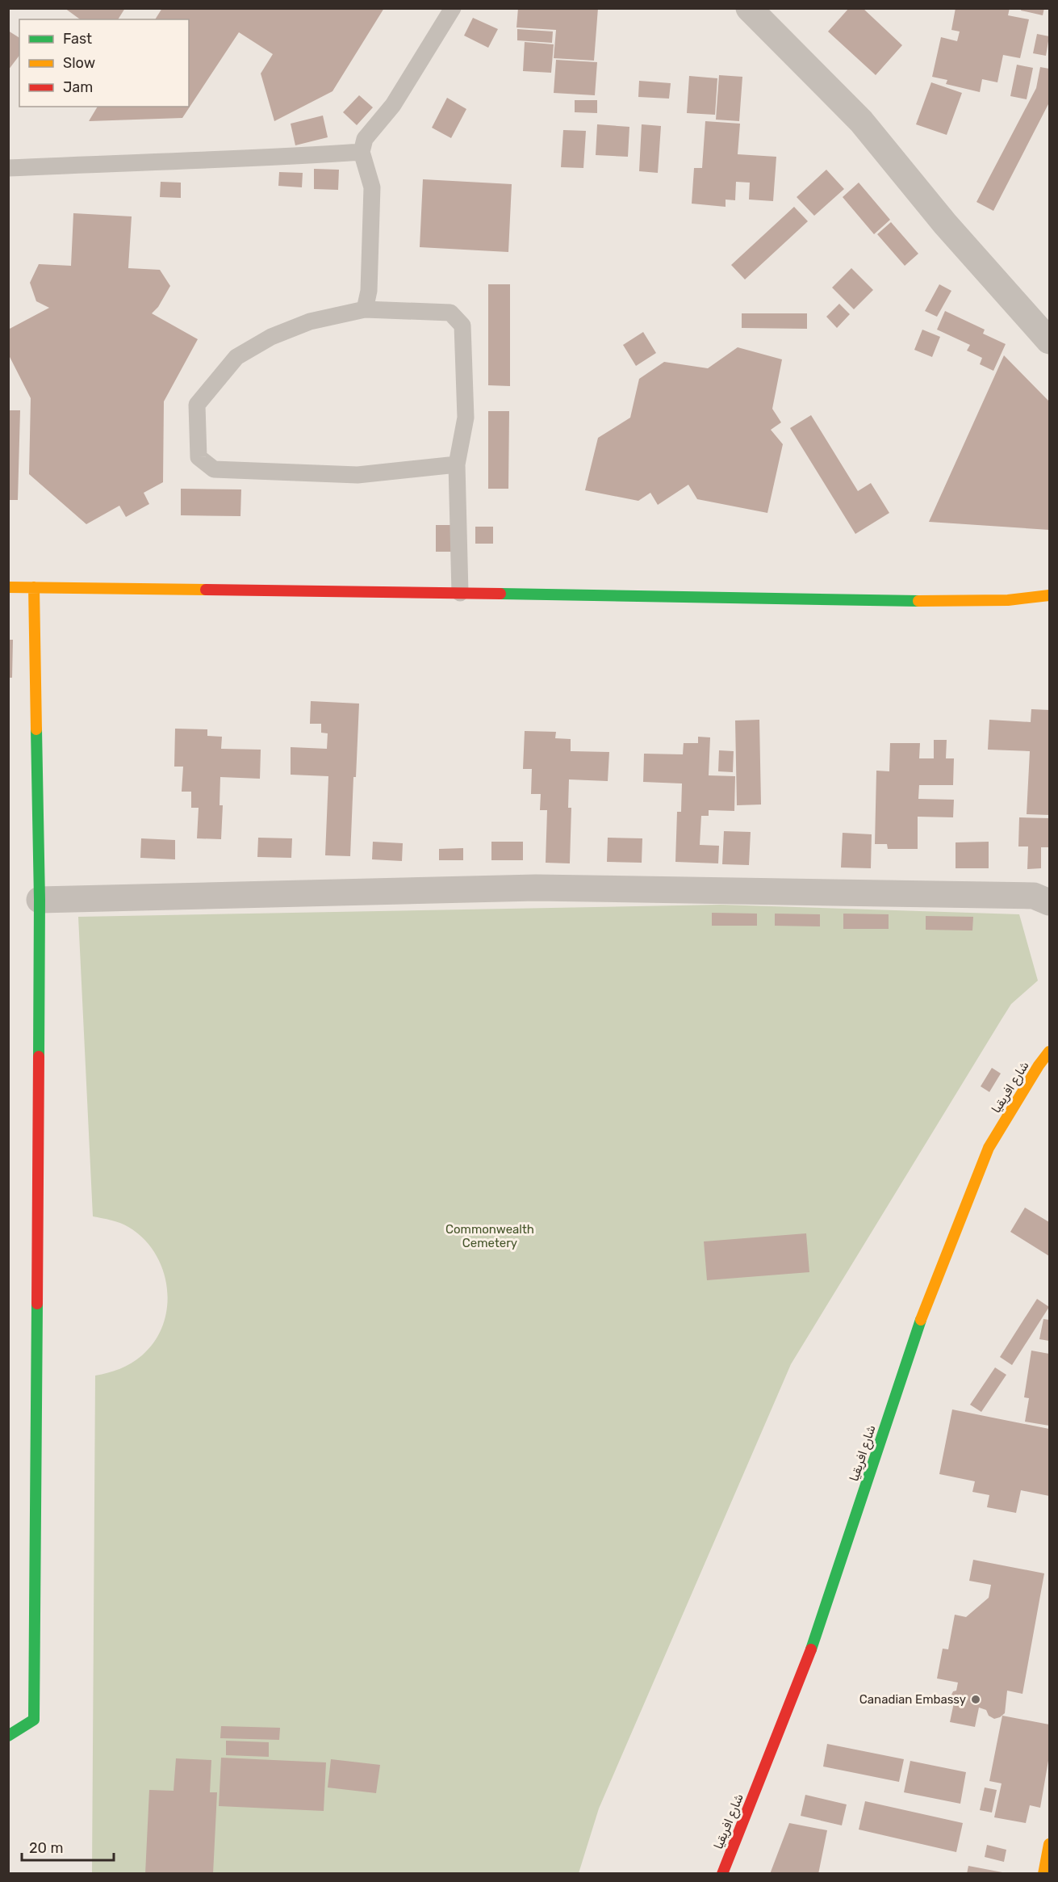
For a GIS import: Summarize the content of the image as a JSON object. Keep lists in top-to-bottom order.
{
  "streets": {
    "main road": ["شارع افريقيا"]
  },
  "parks": ["Commonwealth Cemetery"],
  "places": ["Canadian Embassy"],
  "legend": ["Fast", "Slow", "Jam"],
  "scale_bar": "20 m"
}
